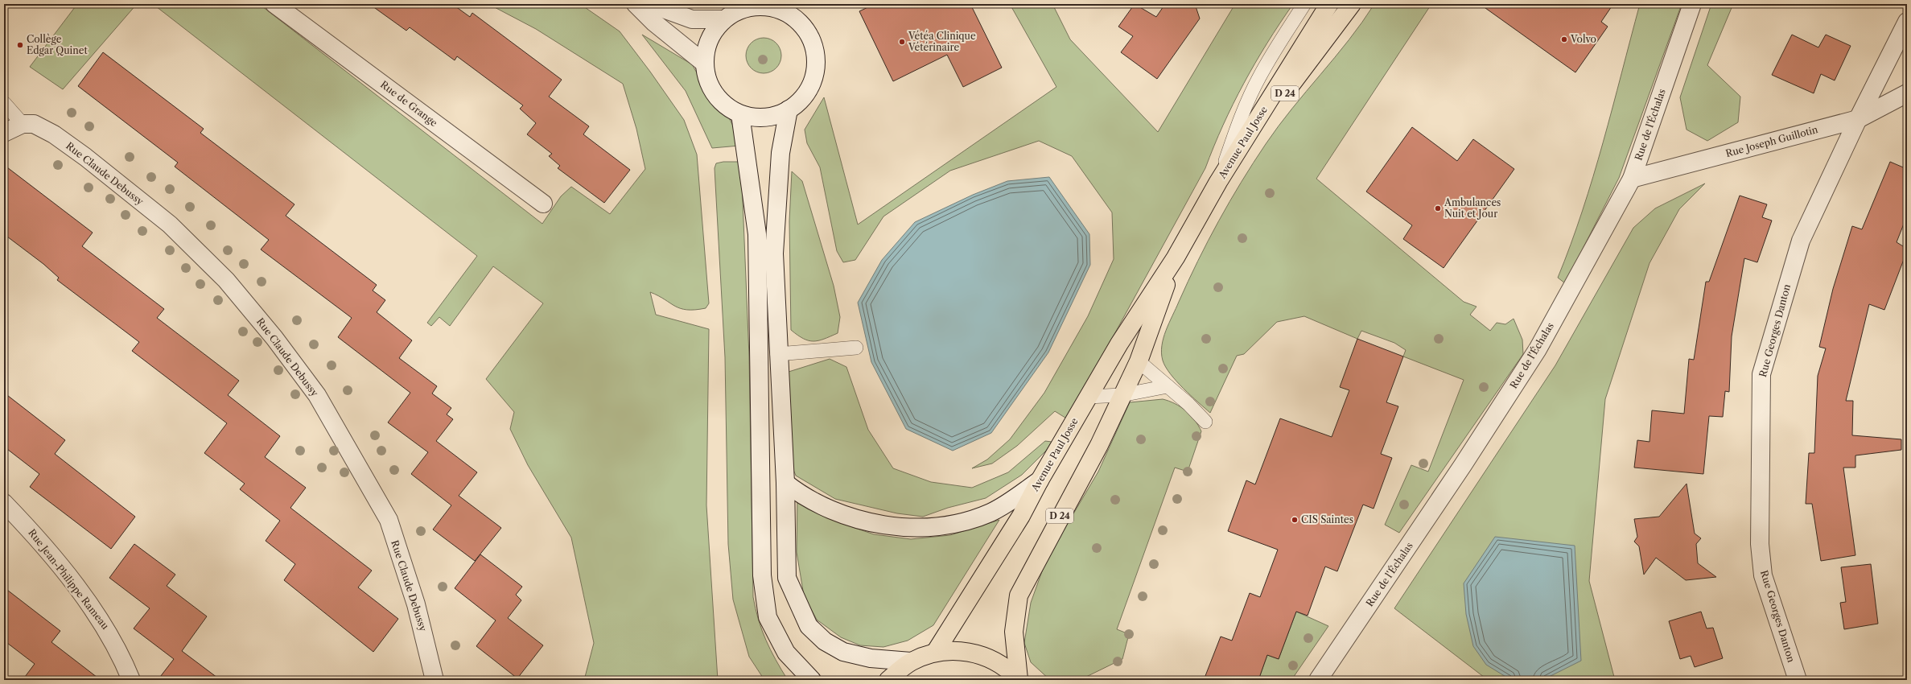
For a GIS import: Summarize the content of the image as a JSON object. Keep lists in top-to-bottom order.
{
  "streets": {
    "main road": ["D 24", "Avenue Paul Josse"],
    "street": [
      "Rue de Grange",
      "Rue de l'Échalas",
      "Rue Joseph Guillotin",
      "Rue Claude Debussy",
      "Rue Georges Danton",
      "Rue Jean-Philippe Rameau"
    ]
  },
  "crossings": [
    ["Rue de l'Échalas", "Rue Joseph Guillotin"],
    ["Rue Joseph Guillotin", "Rue Georges Danton"]
  ],
  "places": [
    "Volvo",
    "Vétéa Clinique Vétérinaire",
    "Collège Edgar Quinet",
    "Ambulances Nuit et Jour",
    "CIS Saintes"
  ]
}
